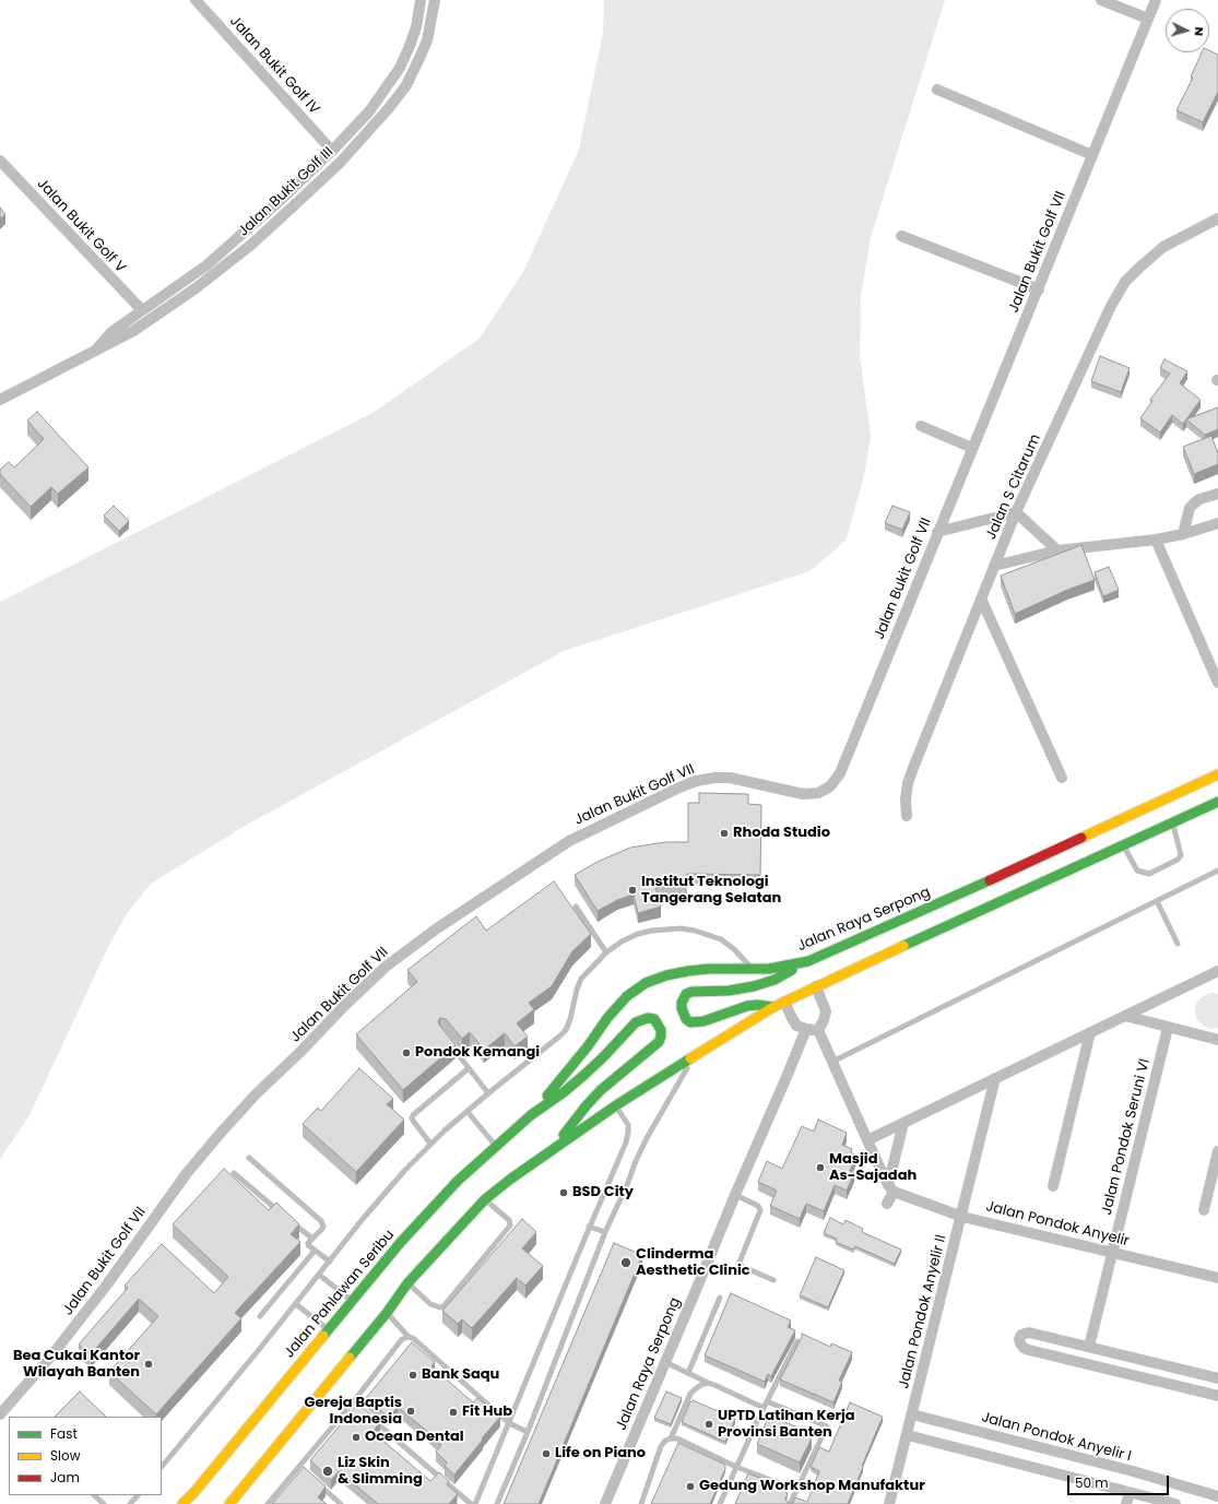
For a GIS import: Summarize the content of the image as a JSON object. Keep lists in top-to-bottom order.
{
  "streets": {
    "main road": ["Jalan Raya Serpong", "Jalan Pahlawan Seribu"],
    "street": [
      "Jalan Bukit Golf IV",
      "Jalan Bukit Golf III",
      "Jalan Bukit Golf V",
      "Jalan Bukit Golf VII",
      "Jalan S Citarum",
      "Jalan Pondok Seruni VI",
      "Jalan Pondok Anyelir",
      "Jalan Pondok Anyelir II",
      "Jalan Pondok Anyelir I"
    ]
  },
  "crossings": [
    ["Jalan Bukit Golf IV", "Jalan Bukit Golf III"],
    ["Jalan Bukit Golf III", "Jalan Bukit Golf V"],
    ["Jalan Raya Serpong", "Jalan Pahlawan Seribu"],
    ["Jalan Pondok Seruni VI", "Jalan Pondok Anyelir"],
    ["Jalan Pondok Anyelir", "Jalan Pondok Anyelir II"],
    ["Jalan Pondok Anyelir II", "Jalan Pondok Anyelir I"]
  ],
  "places": [
    "Rhoda Studio",
    "Institut Teknologi Tangerang Selatan",
    "Pondok Kemangi",
    "Masjid As-Sajadah",
    "BSD City",
    "Clinderma Aesthetic Clinic",
    "Bea Cukai Kantor Wilayah Banten",
    "Bank Saqu",
    "Gereja Baptis Indonesia",
    "Fit Hub",
    "UPTD Latihan Kerja Provinsi Banten",
    "Ocean Dental",
    "Life on Piano",
    "Liz Skin & Slimming",
    "Gedung Workshop Manufaktur"
  ],
  "legend": ["Fast", "Slow", "Jam"],
  "scale_bar": "50 m",
  "north": "right"
}
